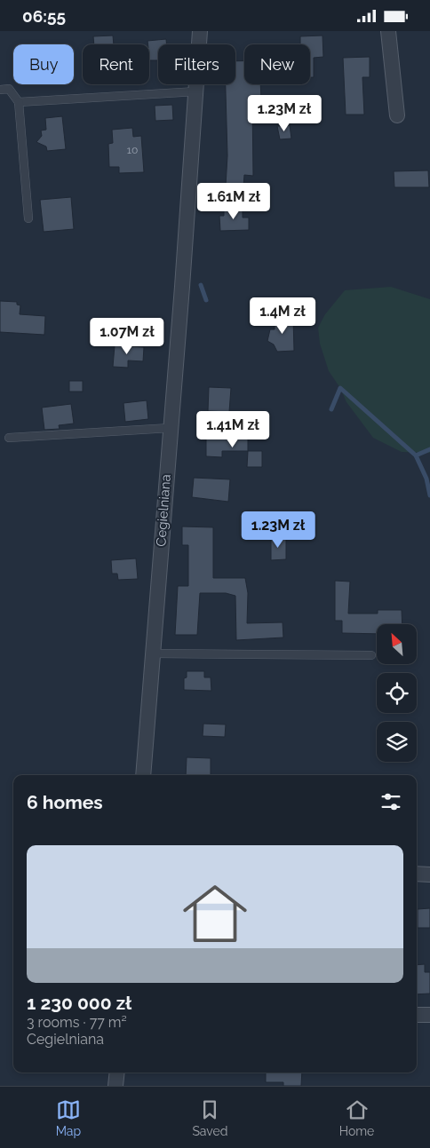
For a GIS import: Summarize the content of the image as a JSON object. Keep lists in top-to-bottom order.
{
  "streets": {
    "street": ["Cegielniana"]
  },
  "house_numbers": ["10"],
  "north": "top left",
  "page": {
    "status": "06:55",
    "chip": [
      "Buy",
      "Rent",
      "Filters",
      "New"
    ],
    "price": [
      "1.23M zł",
      "1.61M zł",
      "1.4M zł",
      "1.07M zł",
      "1.41M zł",
      "1.23M zł"
    ],
    "heading": "6 homes",
    "list": [
      {
        "name": "1 230 000 zł",
        "note": "3 rooms · 77 m² · Cegielniana"
      }
    ],
    "tabs": ["Map", "Saved", "Home"]
  }
}
